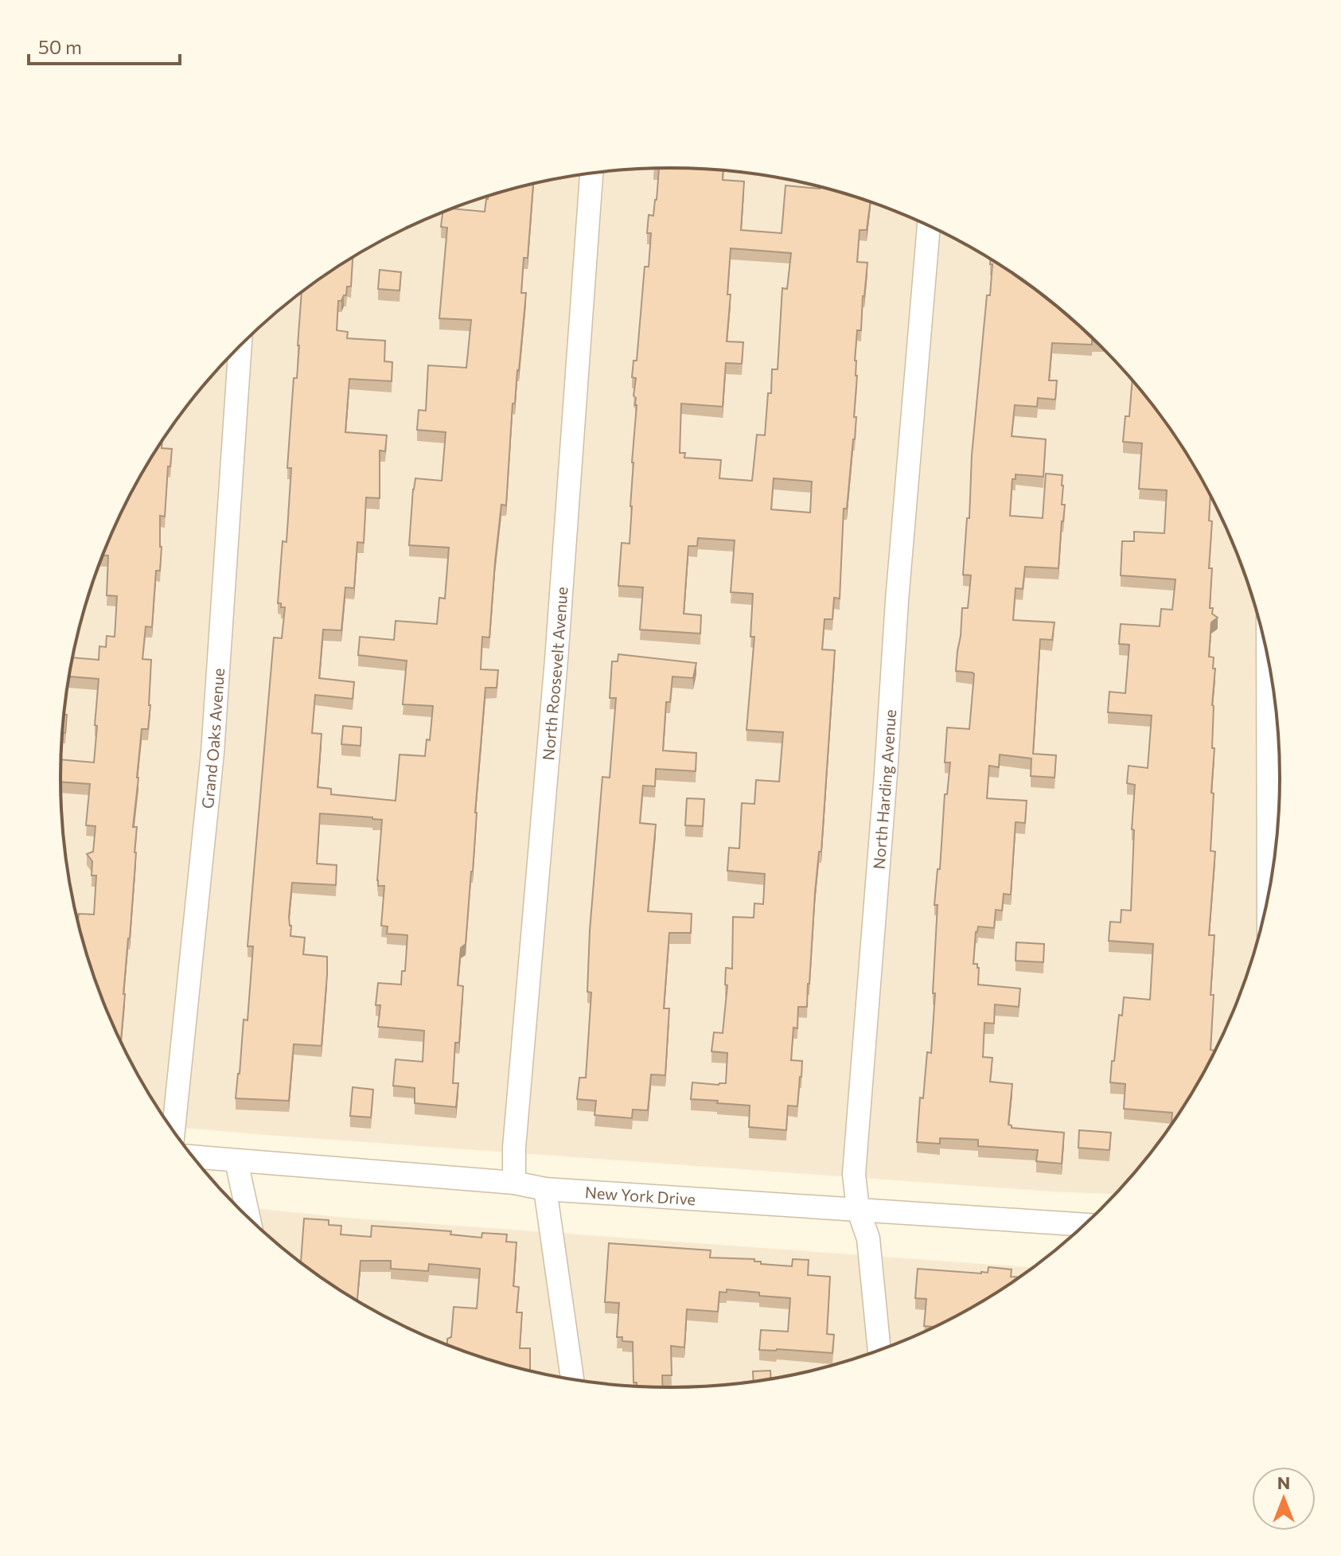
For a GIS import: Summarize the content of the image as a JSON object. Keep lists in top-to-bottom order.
{
  "streets": {
    "street": [
      "North Roosevelt Avenue",
      "Grand Oaks Avenue",
      "North Harding Avenue",
      "New York Drive"
    ]
  },
  "crossings": [
    ["North Roosevelt Avenue", "New York Drive"],
    ["North Harding Avenue", "New York Drive"]
  ],
  "scale_bar": "50 m",
  "north": "top"
}
